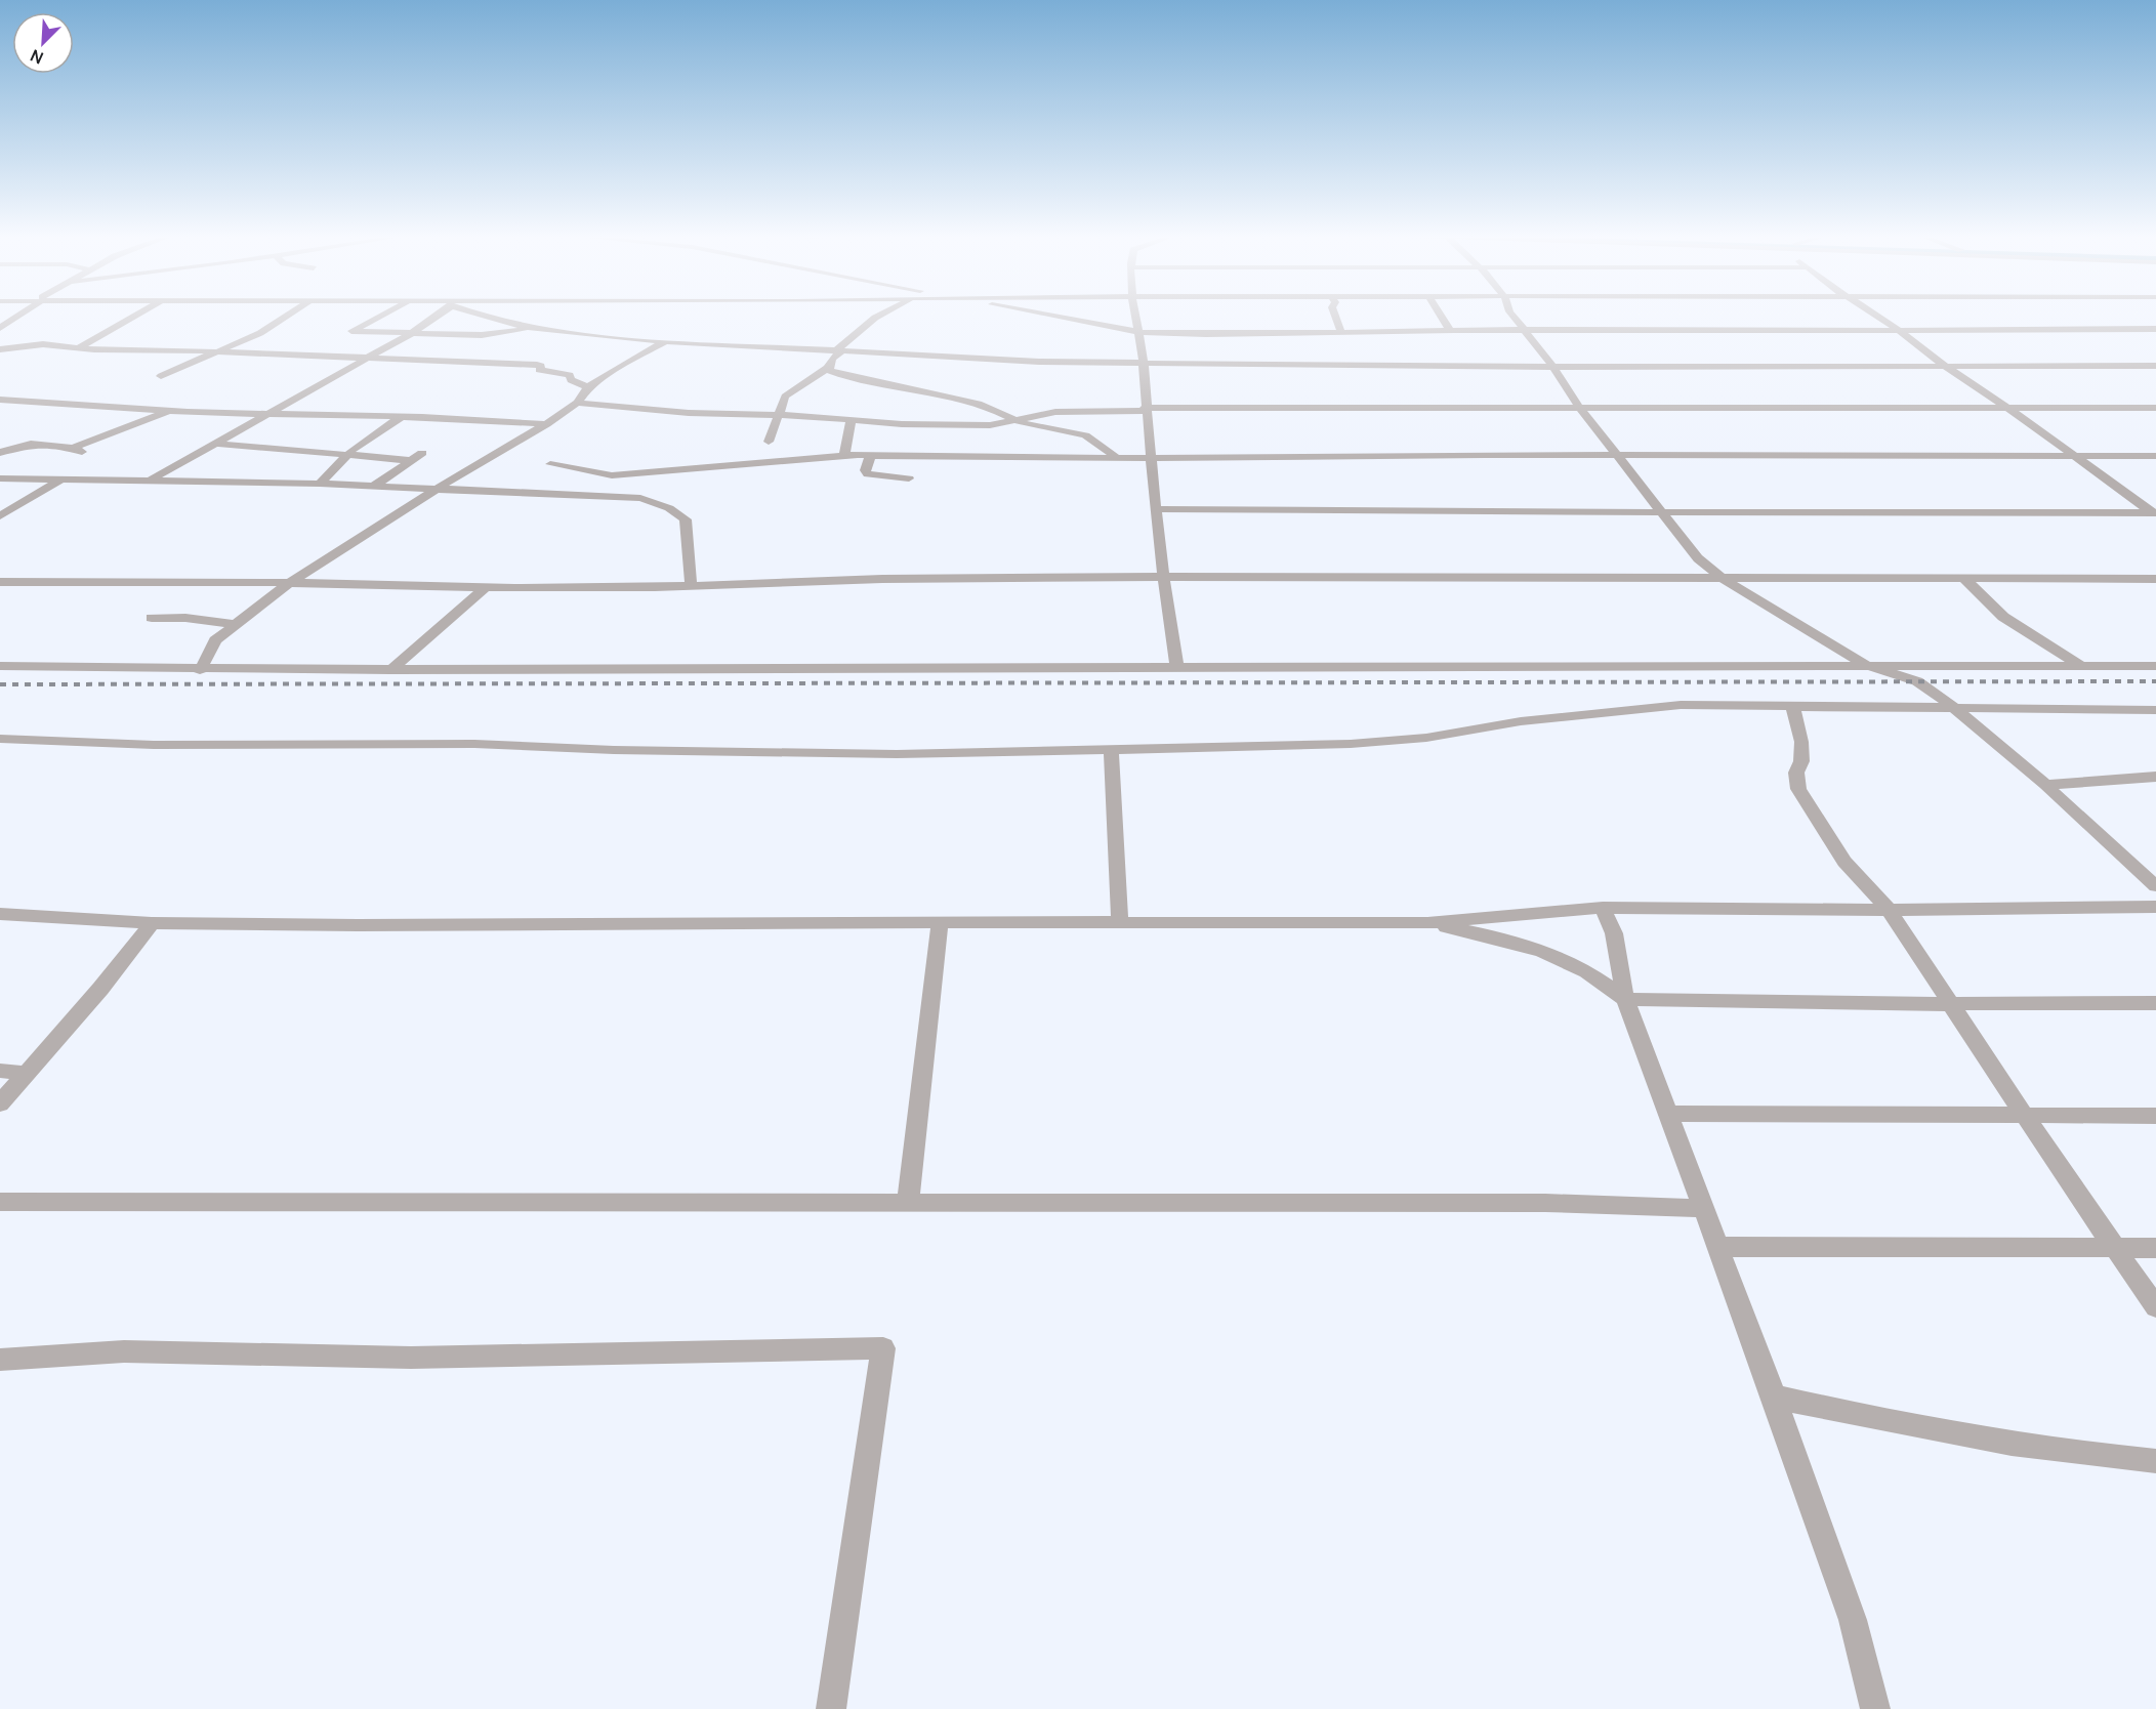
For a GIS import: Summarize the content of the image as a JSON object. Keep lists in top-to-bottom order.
{
  "north": "bottom left"
}
